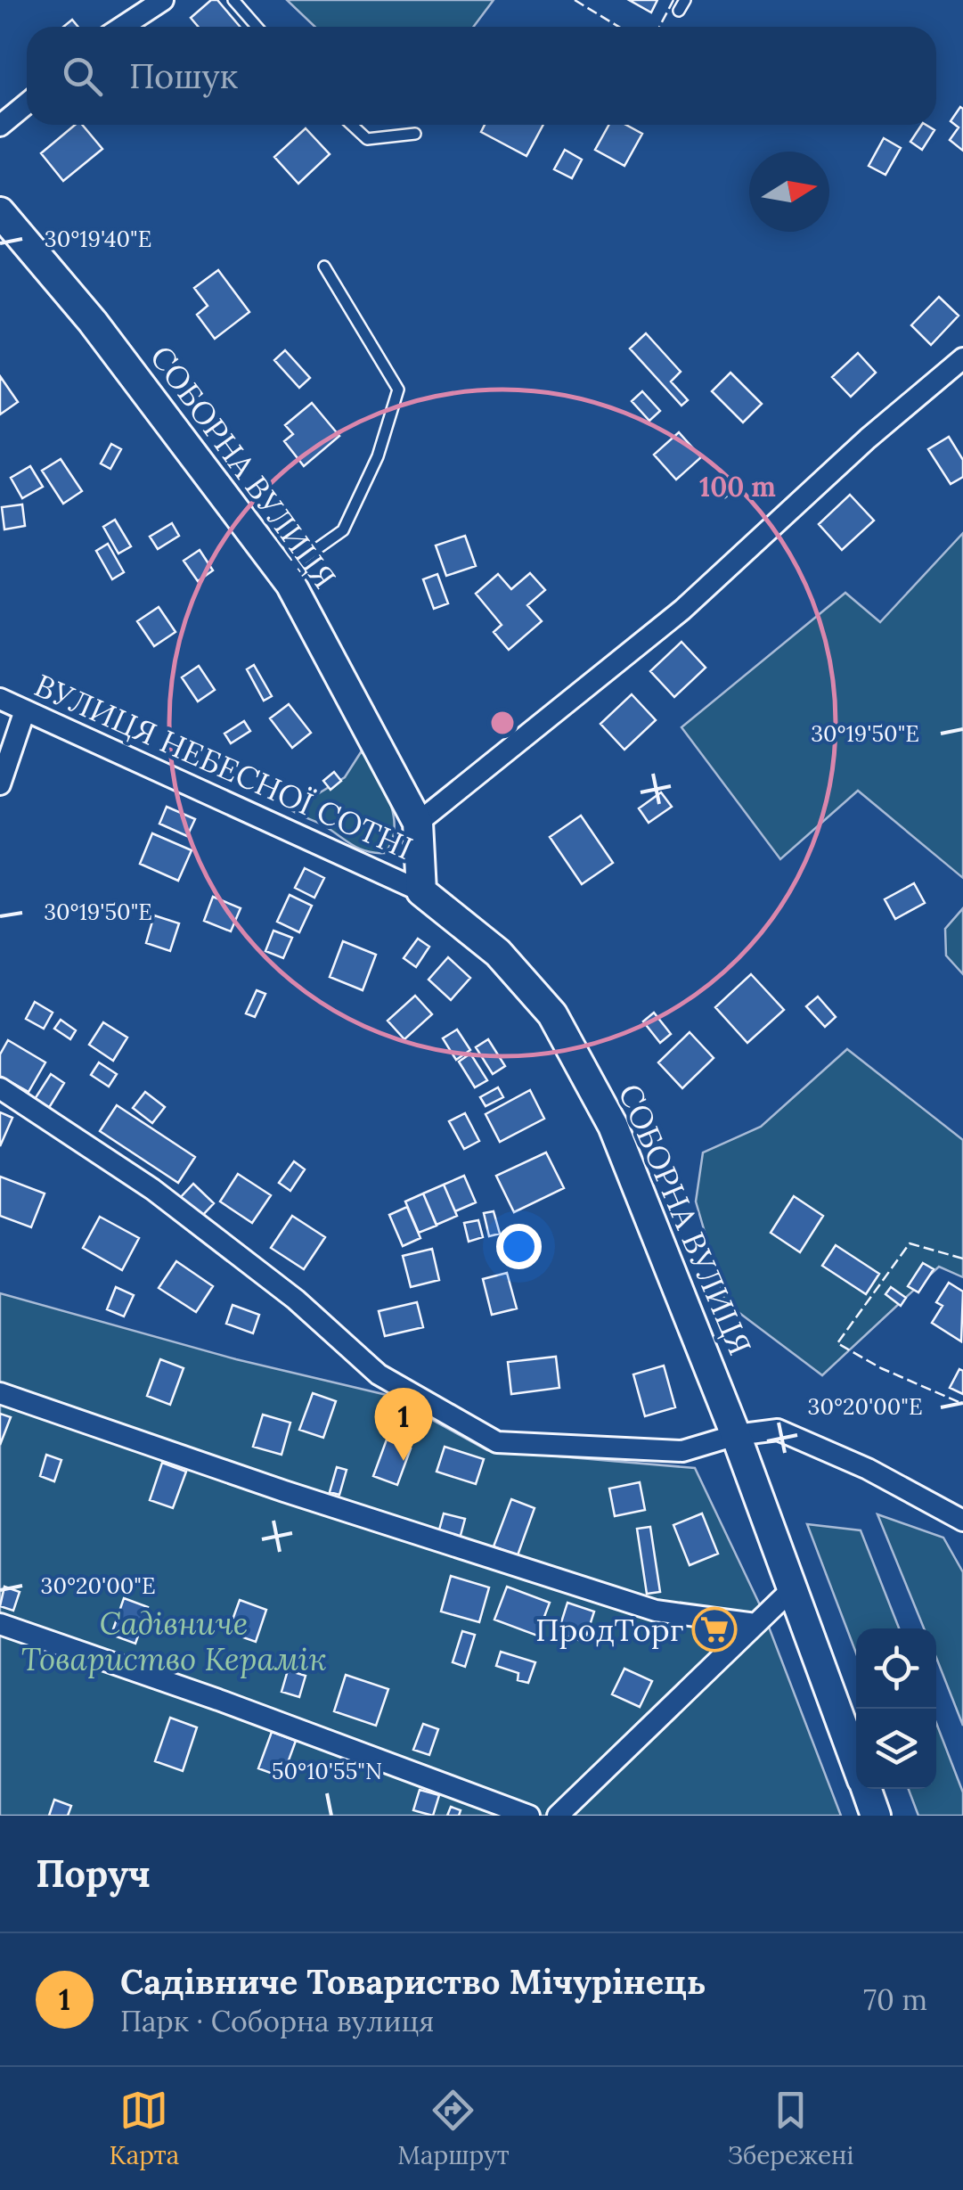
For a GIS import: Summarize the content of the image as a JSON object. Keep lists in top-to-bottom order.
{
  "streets": {
    "main road": ["СОБОРНА ВУЛИЦЯ"],
    "street": ["ВУЛИЦЯ НЕБЕСНОЇ СОТНІ"]
  },
  "crossings": [
    ["СОБОРНА ВУЛИЦЯ", "ВУЛИЦЯ НЕБЕСНОЇ СОТНІ"]
  ],
  "parks": ["Садівниче Товариство Керамік"],
  "places": {
    "supermarket": ["ПродТорг"]
  },
  "north": "right",
  "page": {
    "search": "Пошук",
    "pins": "1",
    "heading": "Поруч",
    "list": [
      {
        "mark": "1",
        "name": "Садівниче Товариство Мічурінець",
        "note": "Парк · Соборна вулиця",
        "value": "70 m"
      }
    ],
    "nav": ["Карта", "Маршрут", "Збережені"]
  },
  "coordinates": [
    "30°19'40\"E",
    "30°19'50\"E",
    "30°20'00\"E",
    "50°10'55\"N"
  ],
  "rings": ["100 m"]
}
